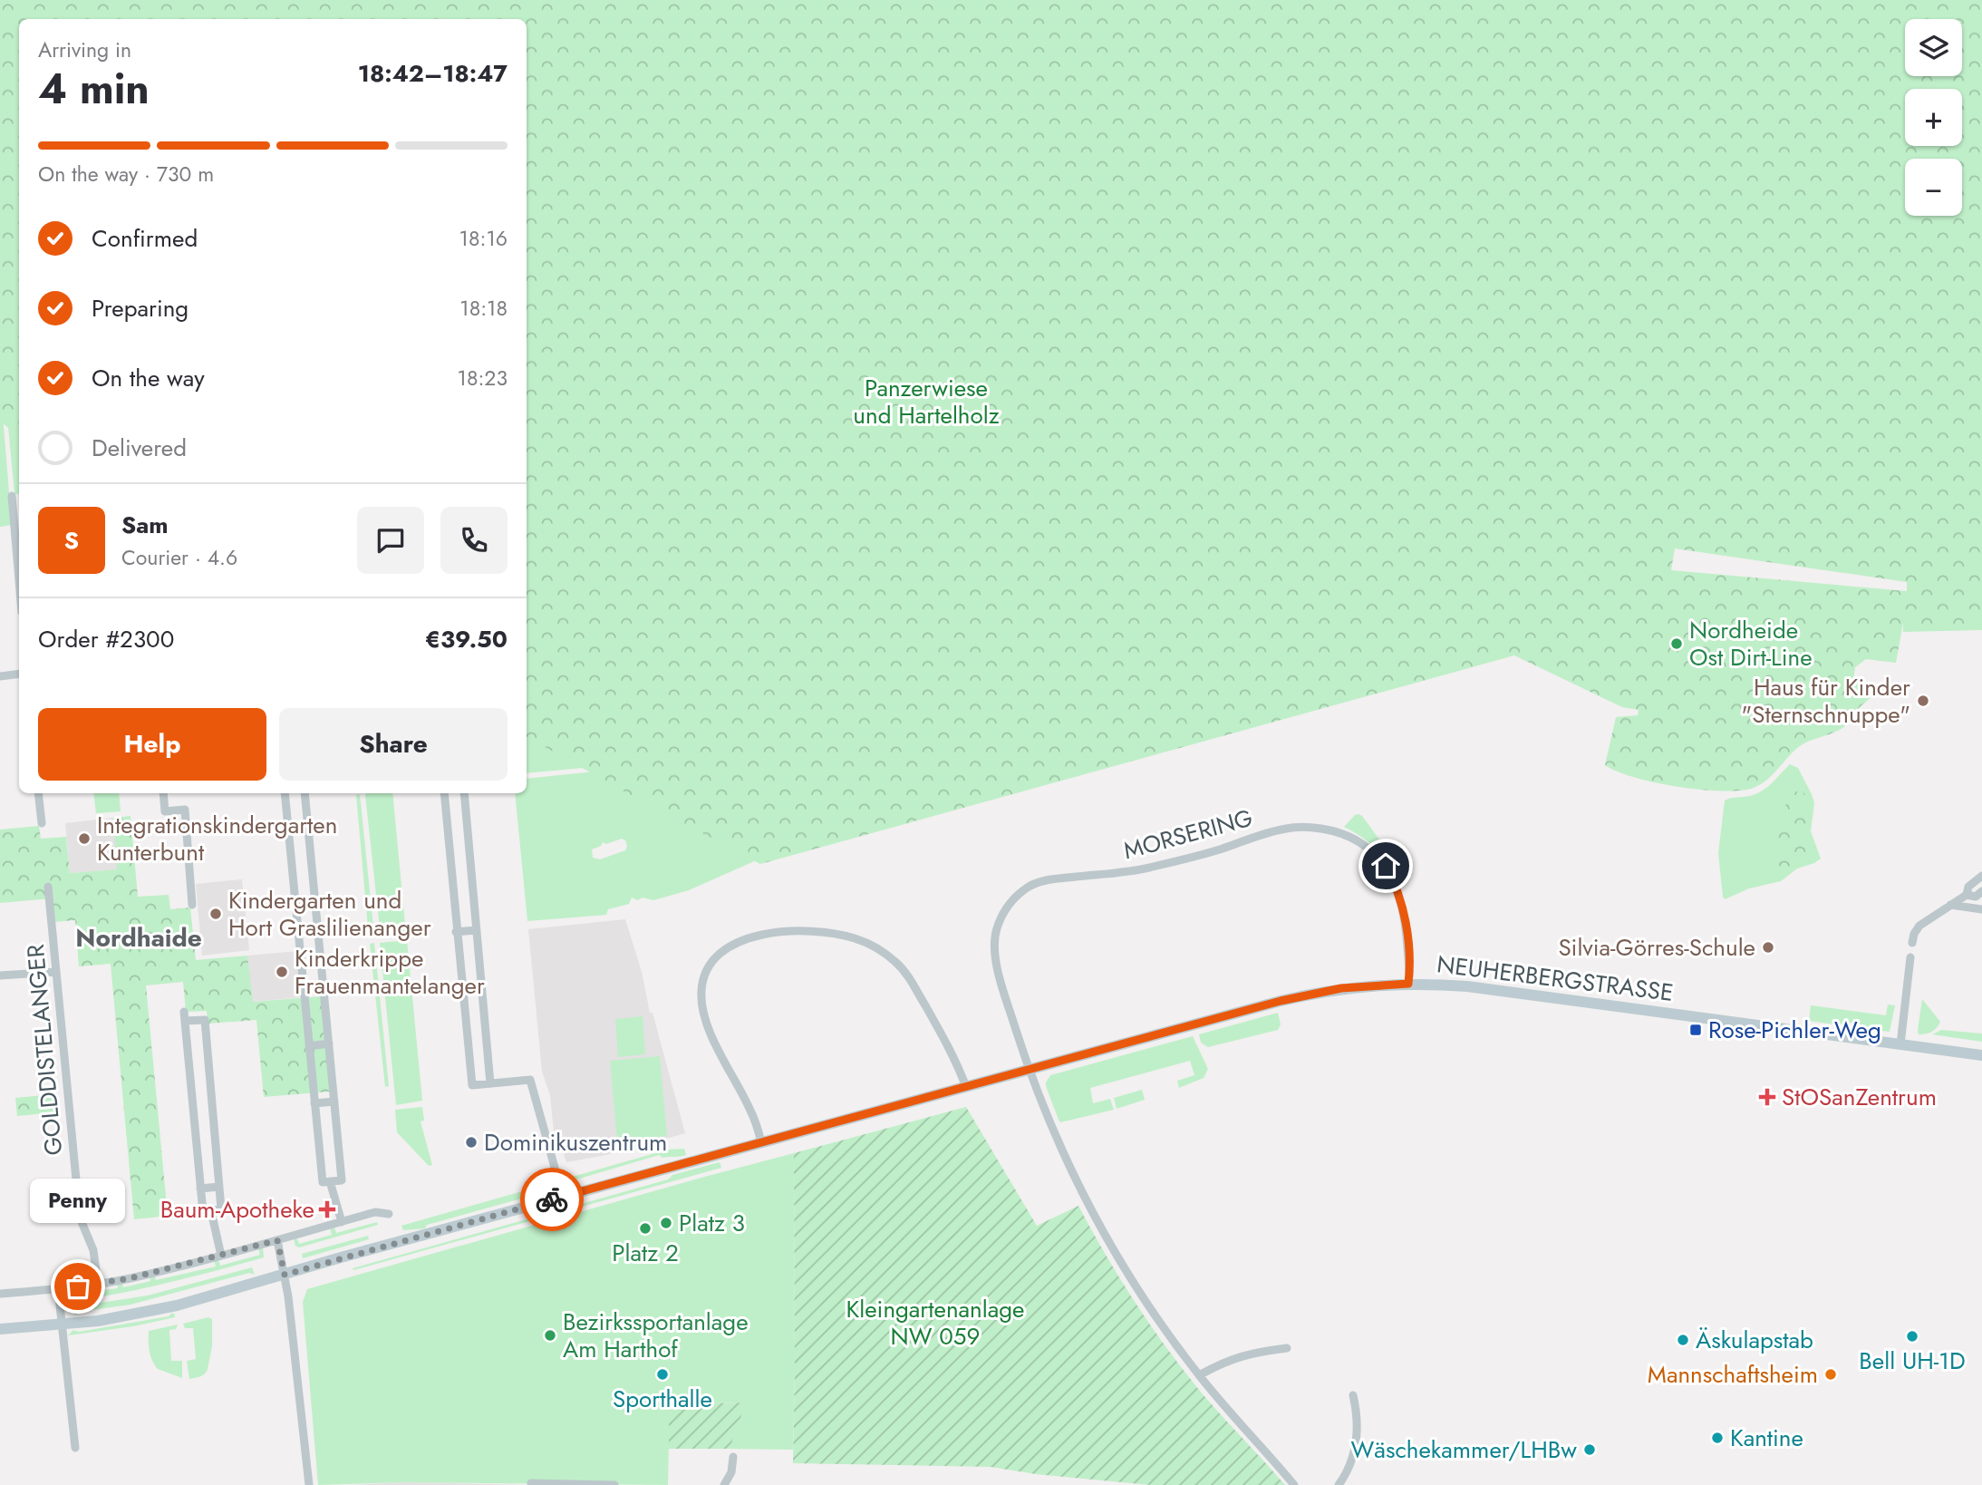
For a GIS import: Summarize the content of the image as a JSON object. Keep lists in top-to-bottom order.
{
  "streets": {
    "main road": ["NEUHERBERGSTRASSE"],
    "street": ["MORSERING", "GOLDDISTELANGER"]
  },
  "crossings": [
    ["MORSERING", "NEUHERBERGSTRASSE"]
  ],
  "districts": ["Nordhaide"],
  "parks": ["Panzerwiese und Hartelholz", "Kleingartenanlage NW 059"],
  "places": {
    "other": [
      "Nordheide Ost Dirt-Line",
      "Haus für Kinder \"Sternschnuppe\"",
      "Integrationskindergarten Kunterbunt",
      "Kindergarten und Hort Graslilienanger",
      "Silvia-Görres-Schule",
      "Kinderkrippe Frauenmantelanger",
      "Dominikuszentrum",
      "Platz 3",
      "Platz 2",
      "Penny",
      "Bezirkssportanlage Am Harthof",
      "Bell UH-1D",
      "Äskulapstab",
      "Sporthalle",
      "Mannschaftsheim",
      "Kantine",
      "Wäschekammer/LHBw"
    ],
    "transit": ["Rose-Pichler-Weg"],
    "health": ["StOSanZentrum", "Baum-Apotheke"]
  },
  "page": {
    "map_buttons": ["+", "−"],
    "heading": ["4 min", "Arriving in", "18:42–18:47"],
    "panel": [
      "Sam",
      "Courier · 4.6",
      "Order #2300",
      "€39.50"
    ],
    "bar": "On the way · 730 m",
    "list": [
      ["Confirmed", "18:16"],
      ["Preparing", "18:18"],
      ["On the way", "18:23"],
      "Delivered"
    ],
    "round": "S",
    "buttons": ["Help", "Share"],
    "bubble": "Penny"
  }
}
